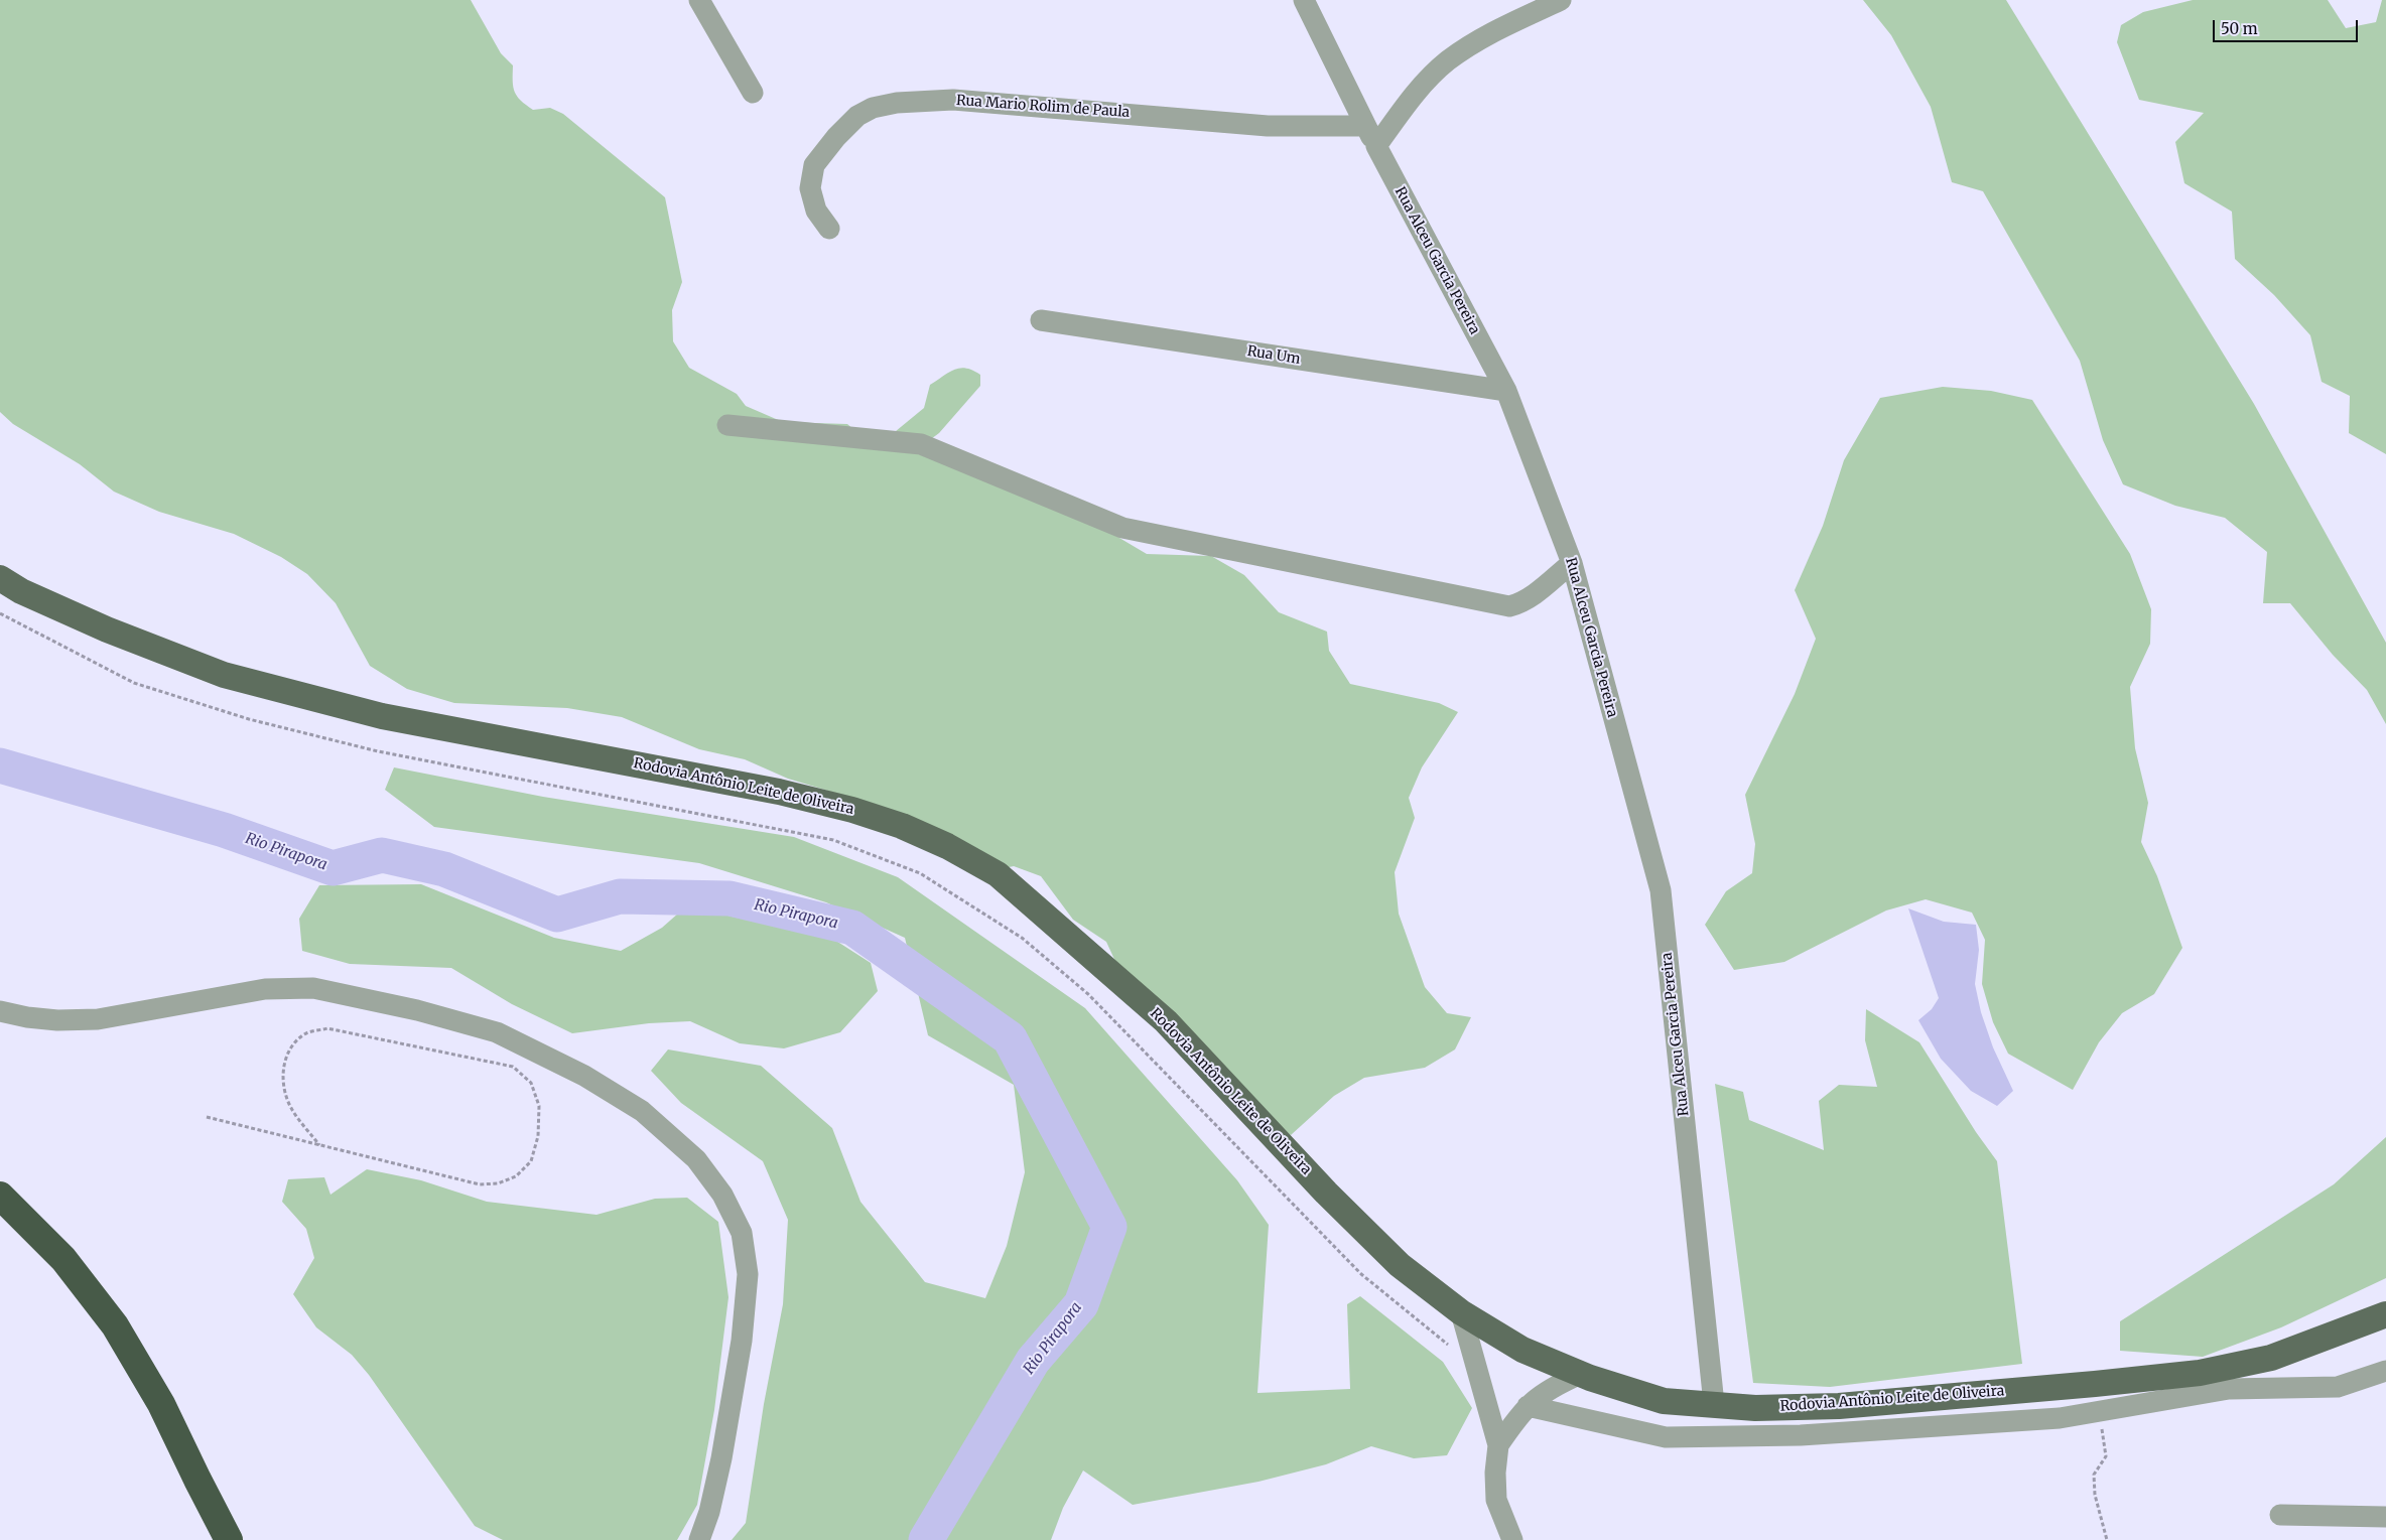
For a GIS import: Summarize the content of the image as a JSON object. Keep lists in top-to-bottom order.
{
  "streets": {
    "main road": ["Rodovia Antônio Leite de Oliveira"],
    "street": ["Rua Mario Rolim de Paula", "Rua Alceu Garcia Pereira", "Rua Um"]
  },
  "crossings": [
    ["Rua Mario Rolim de Paula", "Rua Alceu Garcia Pereira"],
    ["Rua Alceu Garcia Pereira", "Rua Um"],
    ["Rua Alceu Garcia Pereira", "Rodovia Antônio Leite de Oliveira"]
  ],
  "water": ["Rio Pirapora"],
  "scale_bar": "50 m"
}
